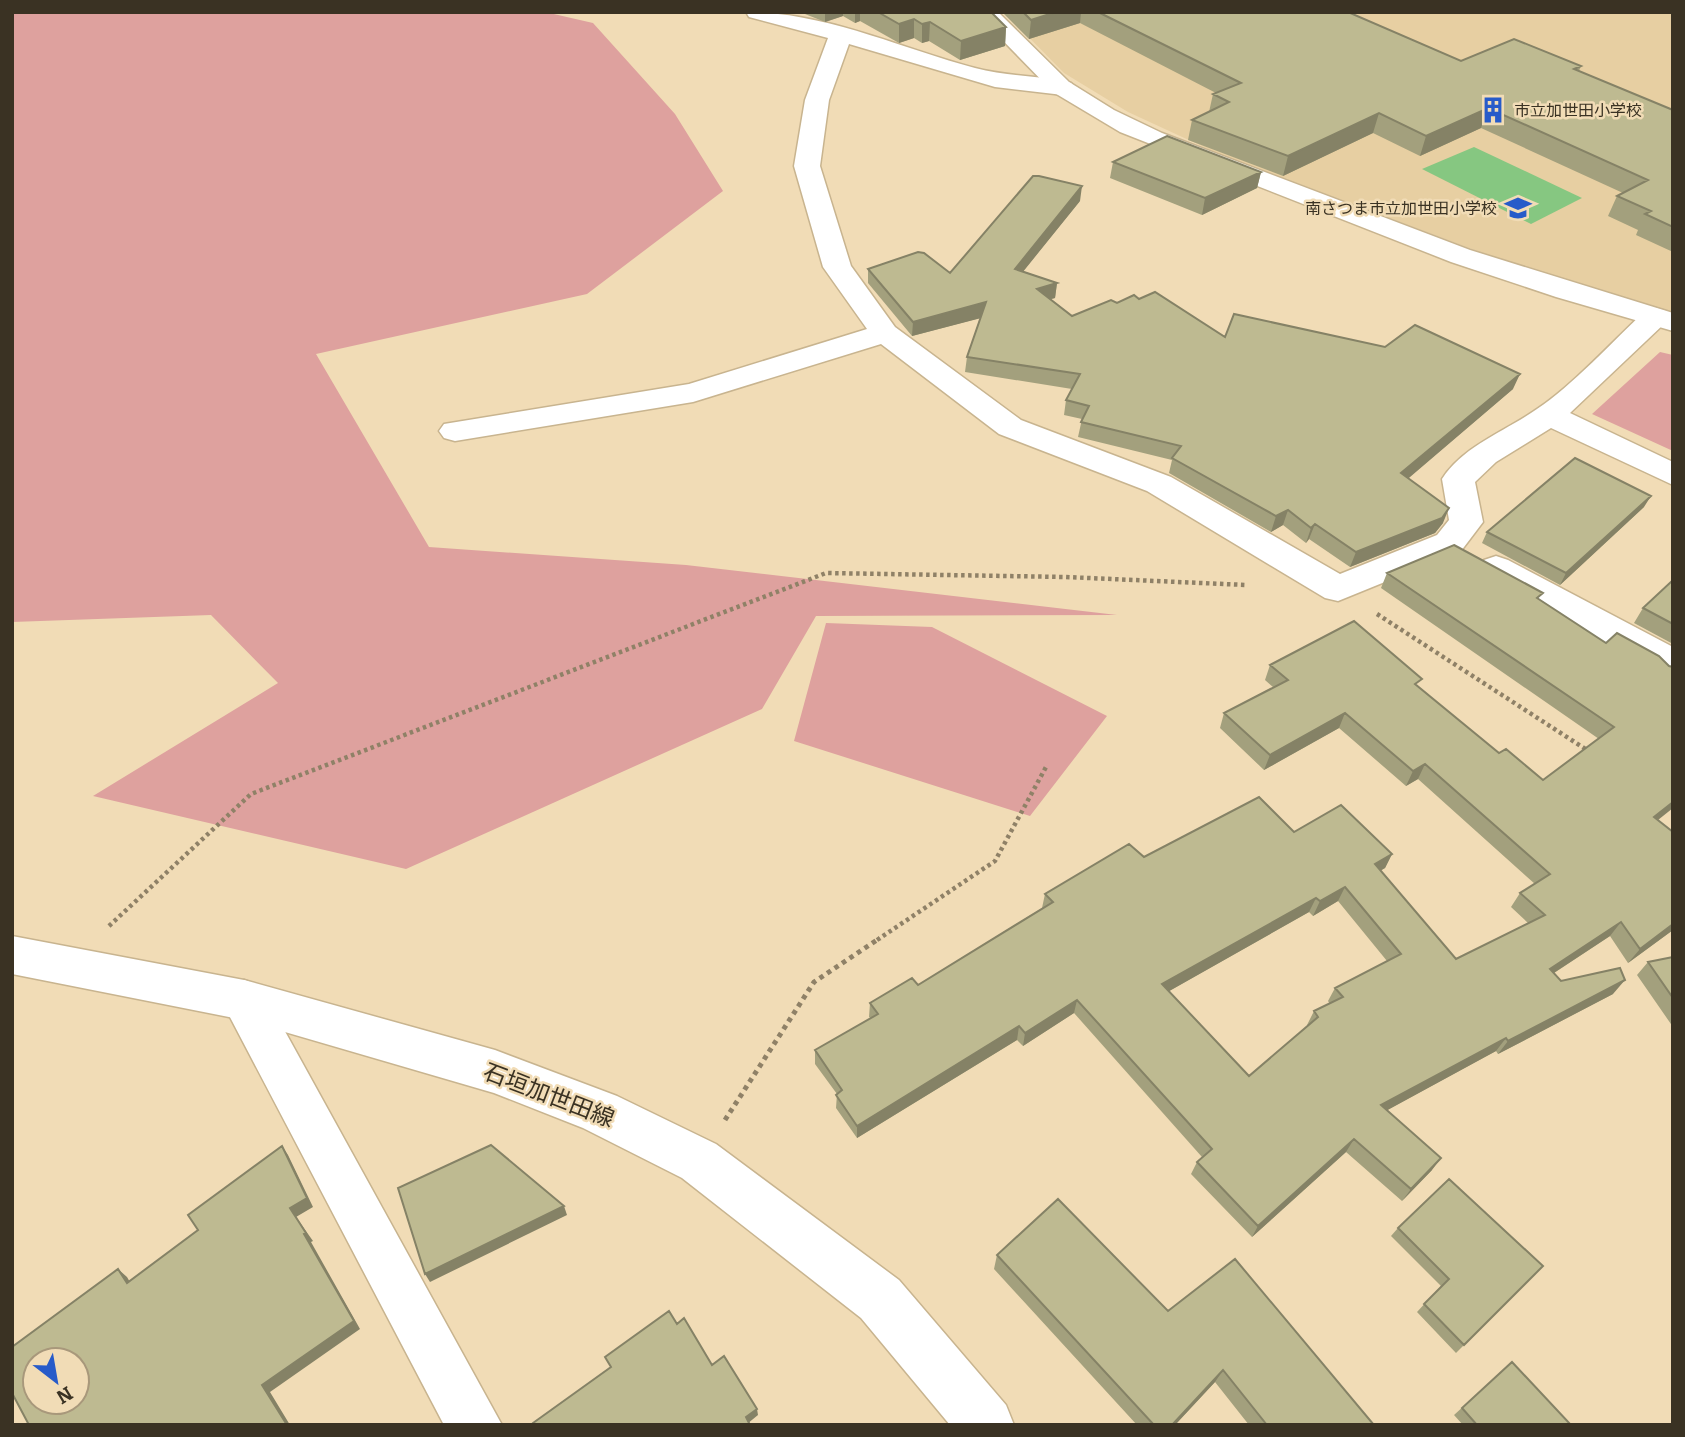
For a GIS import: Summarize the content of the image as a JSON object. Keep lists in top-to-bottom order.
{
  "streets": {
    "street": ["石垣加世田線"]
  },
  "places": {
    "building": ["市立加世田小学校"],
    "school or university": ["南さつま市立加世田小学校"]
  },
  "north": "bottom right"
}
